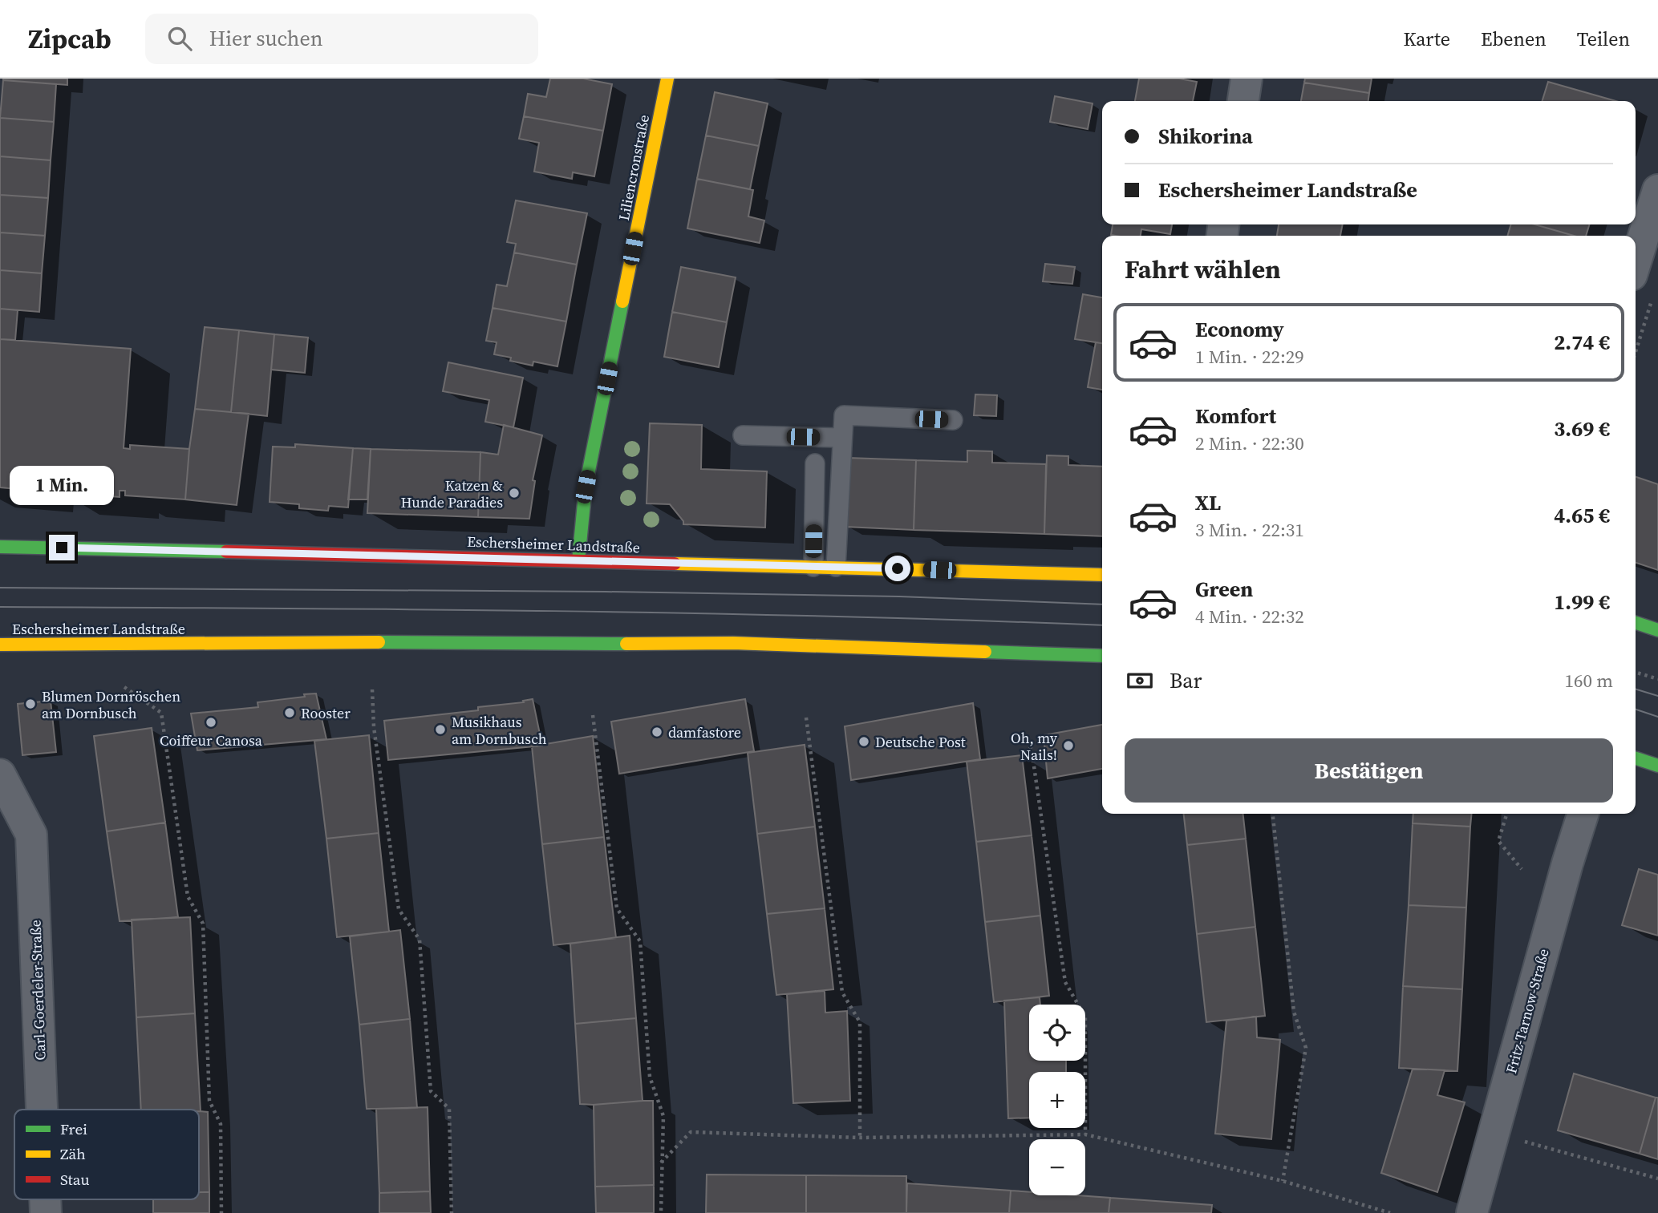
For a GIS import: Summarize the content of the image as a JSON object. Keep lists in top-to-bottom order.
{
  "streets": {
    "main road": ["Liliencronstraße", "Eschersheimer Landstraße"],
    "street": ["Carl-Goerdeler-Straße", "Fritz-Tarnow-Straße"]
  },
  "crossings": [
    ["Liliencronstraße", "Eschersheimer Landstraße"]
  ],
  "places": [
    "Katzen & Hunde Paradies",
    "Blumen Dornröschen am Dornbusch",
    "Rooster",
    "Coiffeur Canosa",
    "Musikhaus am Dornbusch",
    "damfastore",
    "Deutsche Post",
    "Oh, my Nails!"
  ],
  "legend": ["Frei", "Zäh", "Stau"],
  "page": {
    "header": "Zipcab",
    "search": "Hier suchen",
    "nav": ["Karte", "Ebenen", "Teilen"],
    "banner": ["Shikorina", "Eschersheimer Landstraße"],
    "heading": "Fahrt wählen",
    "list": [
      {
        "name": "Economy",
        "note": "1 Min. · 22:29",
        "value": "2.74 €"
      },
      {
        "name": "Komfort",
        "note": "2 Min. · 22:30",
        "value": "3.69 €"
      },
      {
        "name": "XL",
        "note": "3 Min. · 22:31",
        "value": "4.65 €"
      },
      {
        "name": "Green",
        "note": "4 Min. · 22:32",
        "value": "1.99 €"
      }
    ],
    "bubble": "1 Min.",
    "pay": ["Bar", "160 m"],
    "buttons": "Bestätigen",
    "map_buttons": ["+", "−"]
  }
}
